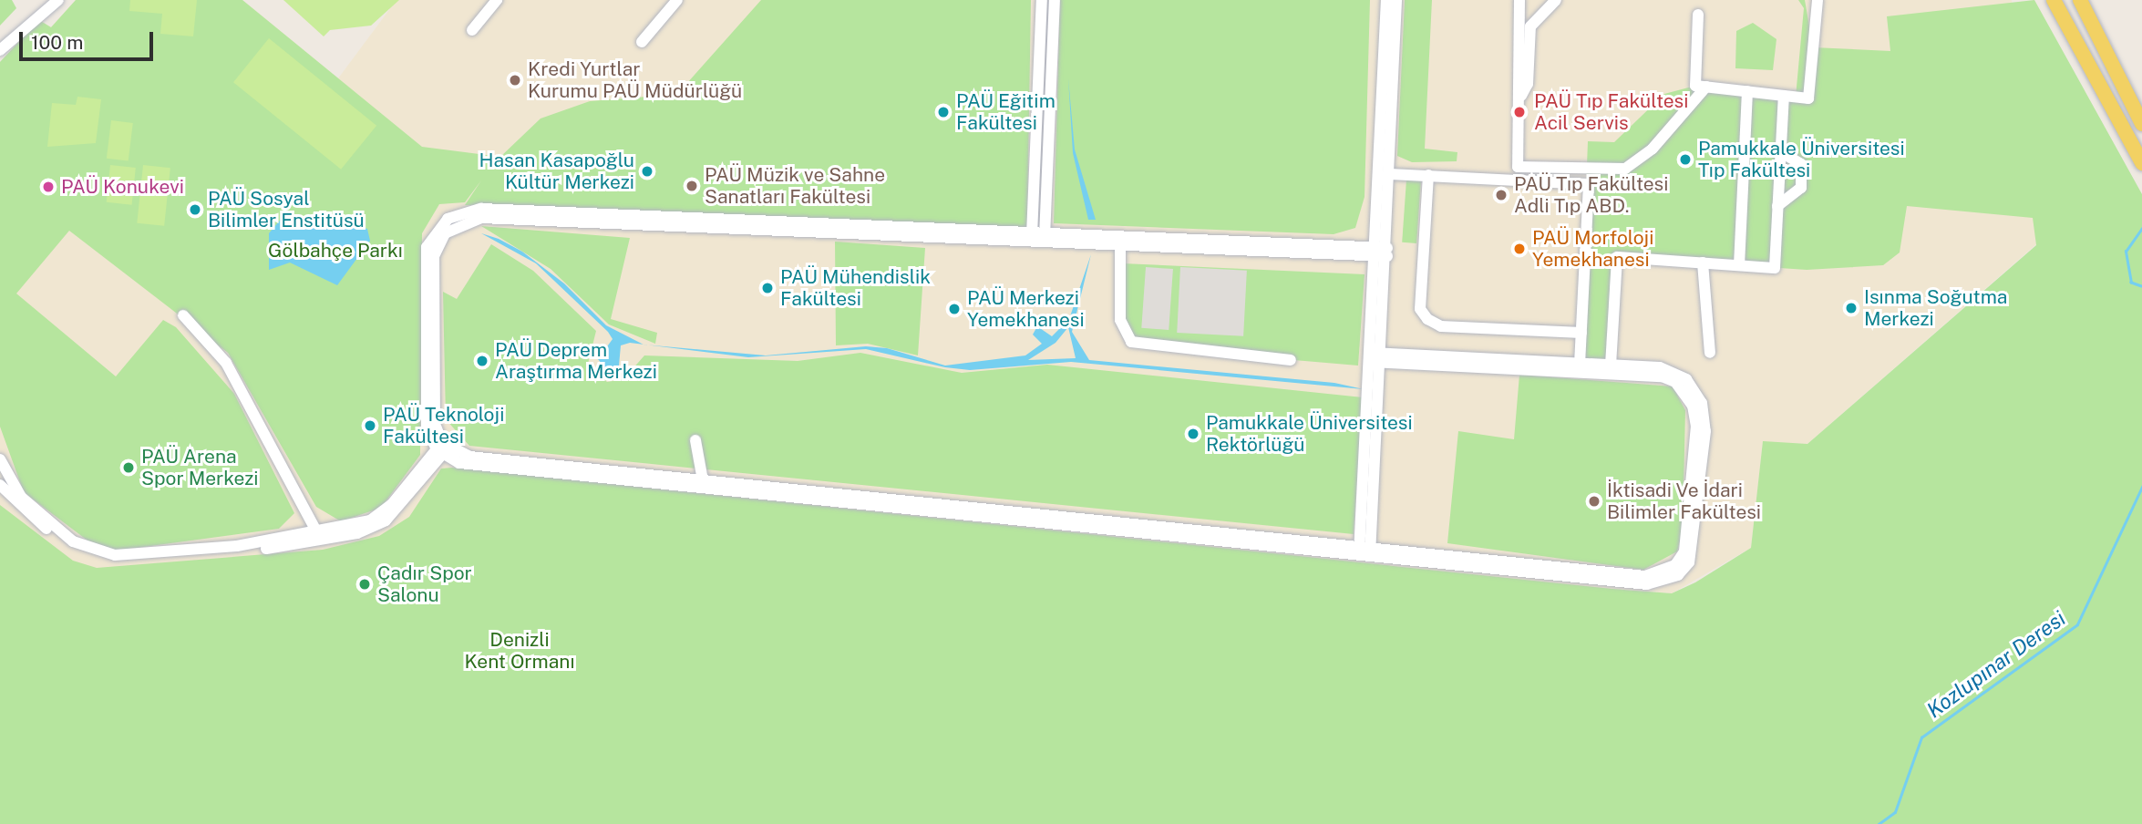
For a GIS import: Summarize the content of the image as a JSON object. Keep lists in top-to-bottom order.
{
  "water": ["Kozlupınar Deresi"],
  "parks": ["Gölbahçe Parkı", "Denizli Kent Ormanı"],
  "places": [
    "Kredi Yurtlar Kurumu PAÜ Müdürlüğü",
    "PAÜ Eğitim Fakültesi",
    "PAÜ Tıp Fakültesi Acil Servis",
    "Pamukkale Üniversitesi Tıp Fakültesi",
    "Hasan Kasapoğlu Kültür Merkezi",
    "PAÜ Müzik ve Sahne Sanatları Fakültesi",
    "PAÜ Konukevi",
    "PAÜ Tıp Fakültesi Adli Tıp ABD.",
    "PAÜ Sosyal Bilimler Enstitüsü",
    "PAÜ Morfoloji Yemekhanesi",
    "PAÜ Mühendislik Fakültesi",
    "Isınma Soğutma Merkezi",
    "PAÜ Merkezi Yemekhanesi",
    "PAÜ Deprem Araştırma Merkezi",
    "PAÜ Teknoloji Fakültesi",
    "Pamukkale Üniversitesi Rektörlüğü",
    "PAÜ Arena Spor Merkezi",
    "İktisadi Ve İdari Bilimler Fakültesi",
    "Çadır Spor Salonu"
  ],
  "scale_bar": "100 m"
}
